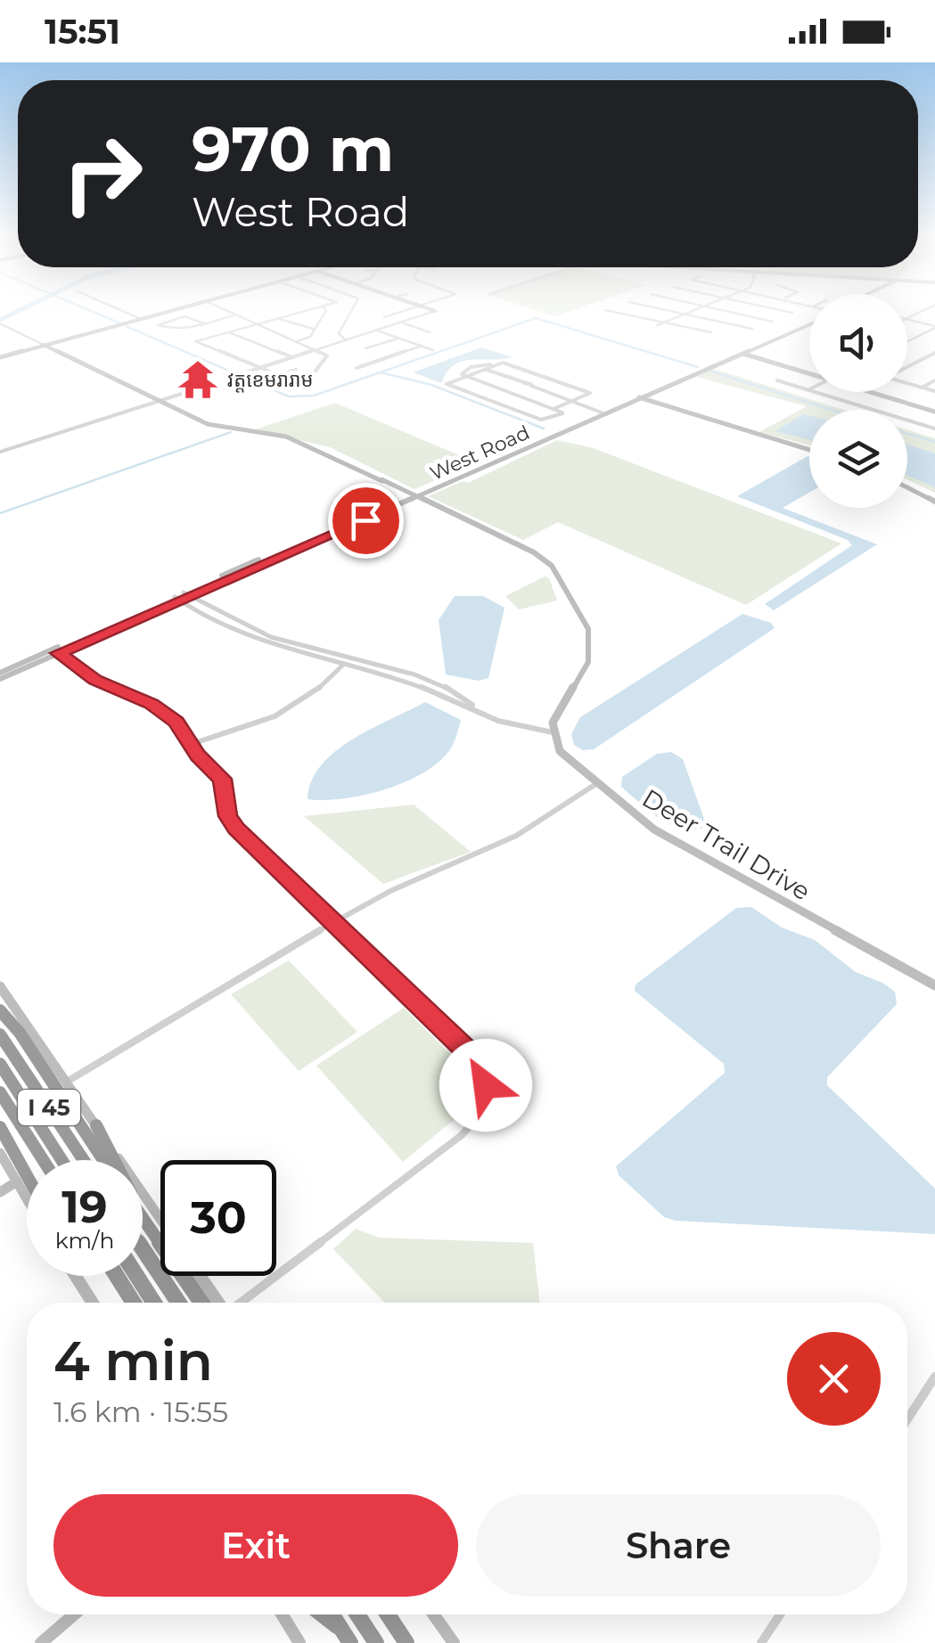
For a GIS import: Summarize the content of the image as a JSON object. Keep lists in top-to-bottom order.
{
  "streets": {
    "highway": ["I 45"],
    "main road": ["West Road", "Deer Trail Drive"]
  },
  "places": {
    "temple": ["វត្តខេមរារាម"]
  },
  "page": {
    "status": "15:51",
    "turn": ["970 m", "West Road"],
    "speed": "19 km/h",
    "limit": "30",
    "heading": ["4 min", "1.6 km · 15:55"],
    "buttons": ["Exit", "Share"]
  }
}
